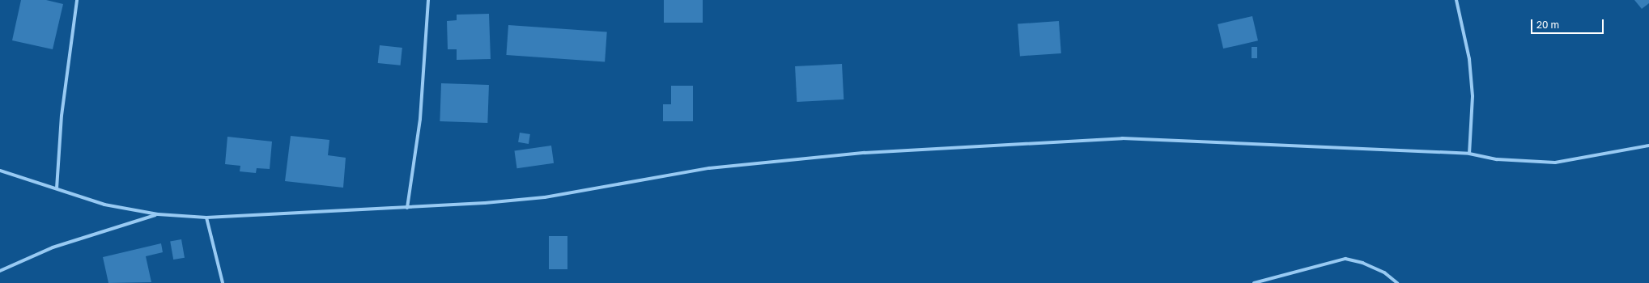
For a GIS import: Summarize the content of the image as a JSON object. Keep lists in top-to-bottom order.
{
  "scale_bar": "20 m"
}
